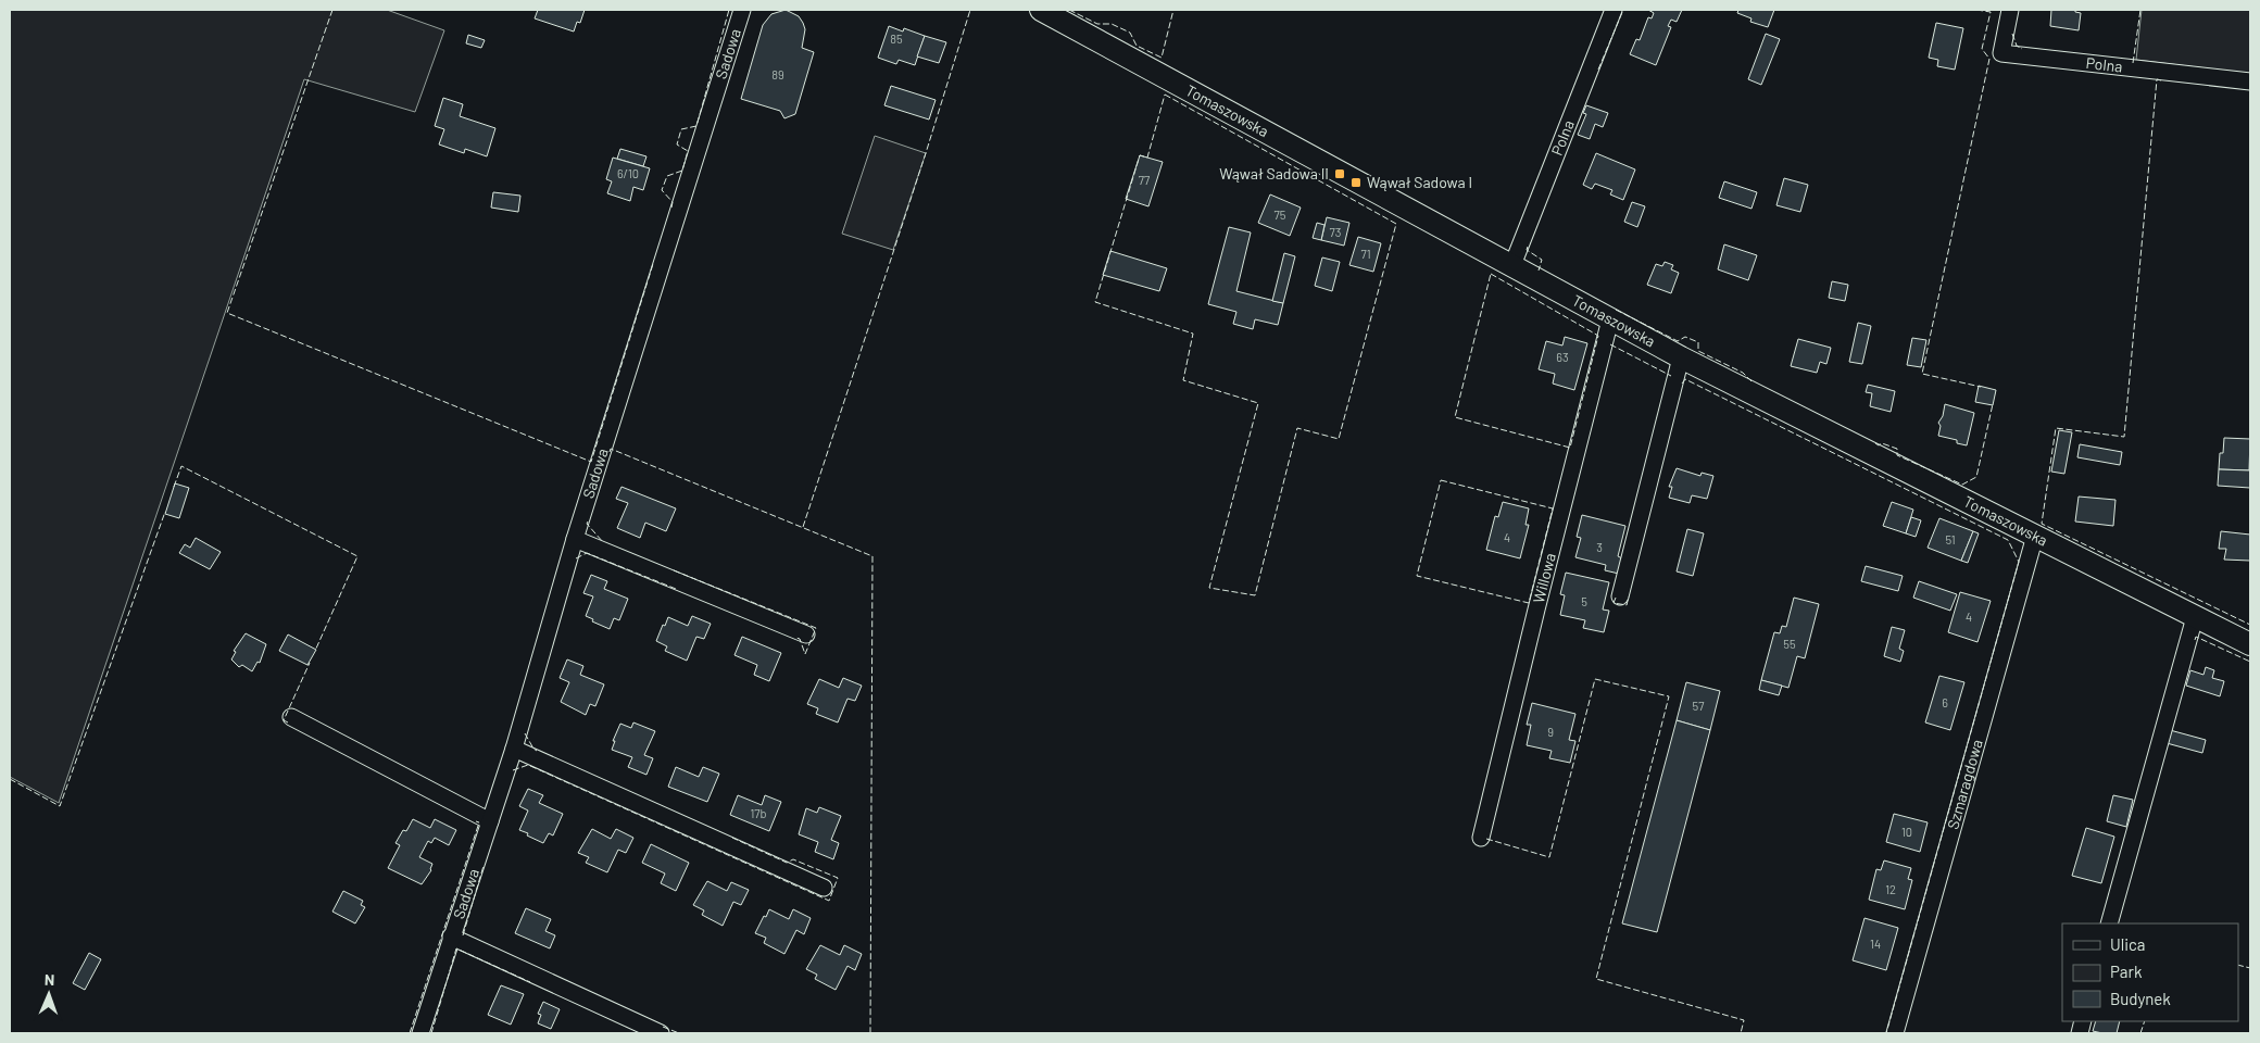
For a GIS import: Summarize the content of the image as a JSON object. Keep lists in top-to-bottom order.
{
  "streets": {
    "street": [
      "Sadowa",
      "Polna",
      "Tomaszowska",
      "Willowa",
      "Szmaragdowa"
    ]
  },
  "crossings": [
    ["Polna", "Tomaszowska"],
    ["Tomaszowska", "Willowa"],
    ["Tomaszowska", "Szmaragdowa"]
  ],
  "places": {
    "transit": ["Wąwał Sadowa II", "Wąwał Sadowa I"]
  },
  "house_numbers": [
    "85",
    "89",
    "6/10",
    "77",
    "75",
    "73",
    "71",
    "63",
    "4",
    "51",
    "3",
    "5",
    "4",
    "55",
    "6",
    "57",
    "9",
    "17b",
    "10",
    "12",
    "14"
  ],
  "legend": ["Ulica", "Park", "Budynek"],
  "north": "top"
}
